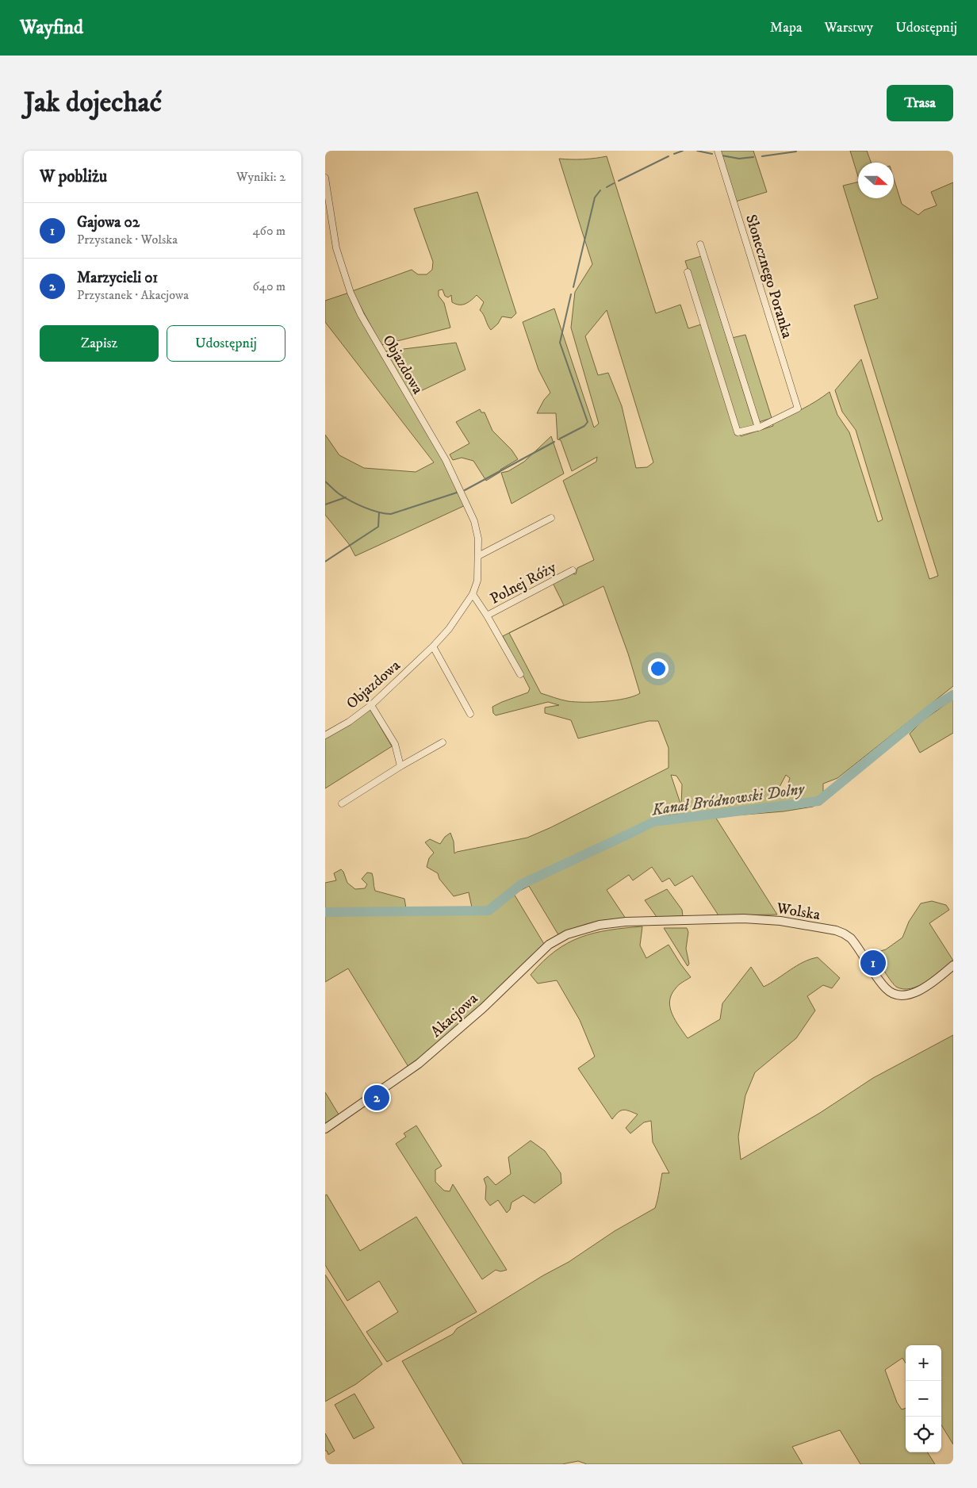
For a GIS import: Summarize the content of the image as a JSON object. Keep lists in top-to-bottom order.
{
  "streets": {
    "street": [
      "Słonecznego Poranka",
      "Objazdowa",
      "Polnej Róży",
      "Wolska",
      "Akacjowa"
    ]
  },
  "crossings": [
    ["Objazdowa", "Polnej Róży"],
    ["Wolska", "Akacjowa"]
  ],
  "water": ["Kanał Bródnowski Dolny"],
  "north": "right",
  "page": {
    "header": "Wayfind",
    "nav": ["Mapa", "Warstwy", "Udostępnij"],
    "buttons": [
      "Trasa",
      ["Zapisz", "Udostępnij"]
    ],
    "title": "Jak dojechać",
    "heading": ["W pobliżu", "Wyniki: 2"],
    "list": [
      {
        "mark": "1",
        "name": "Gajowa 02",
        "note": "Przystanek · Wolska",
        "value": "460 m"
      },
      {
        "mark": "2",
        "name": "Marzycieli 01",
        "note": "Przystanek · Akacjowa",
        "value": "640 m"
      }
    ],
    "pins": ["1", "2"],
    "map_buttons": ["+", "−"]
  }
}
